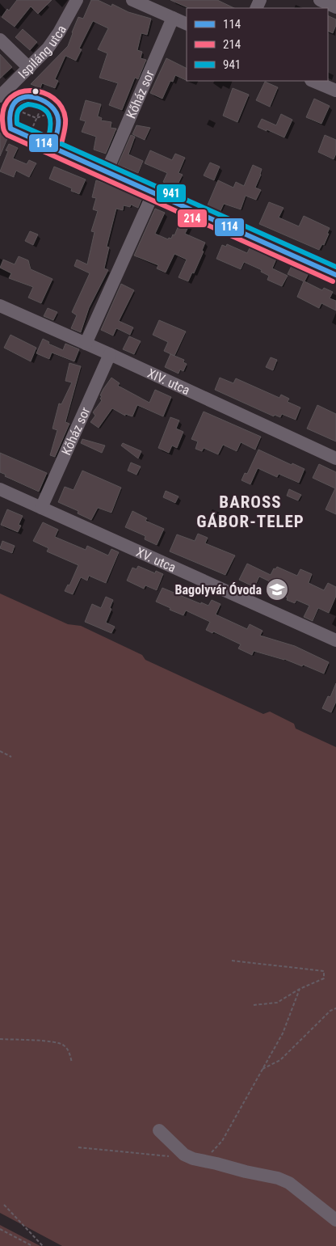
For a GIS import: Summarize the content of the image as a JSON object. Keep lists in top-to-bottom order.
{
  "streets": {
    "street": [
      "Ispiláng utca",
      "Kőház sor",
      "XIV. utca",
      "XV. utca"
    ]
  },
  "crossings": [
    ["Kőház sor", "XIV. utca"],
    ["Kőház sor", "XV. utca"]
  ],
  "districts": ["BAROSS GÁBOR-TELEP"],
  "places": {
    "school or university": ["Bagolyvár Óvoda"]
  },
  "lines": ["transit line 214", "transit line 114", "transit line 941"],
  "legend": ["114", "214", "941"]
}
